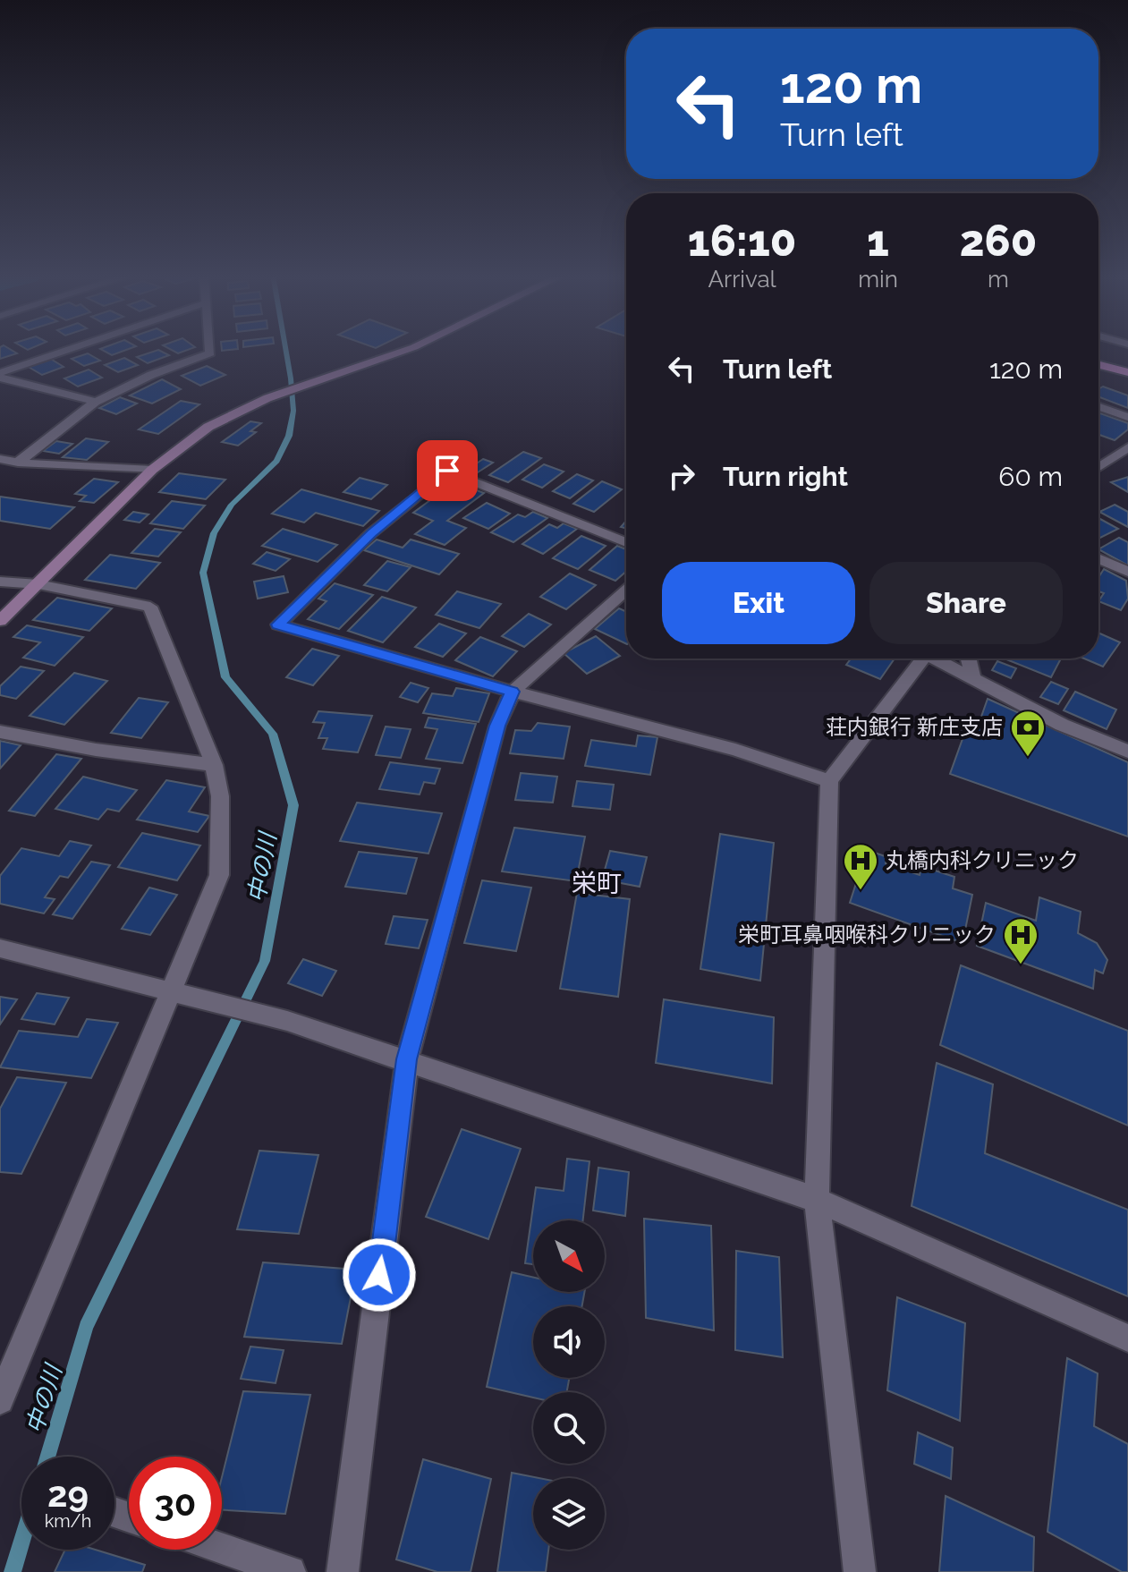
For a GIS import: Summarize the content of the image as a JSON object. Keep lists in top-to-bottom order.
{
  "districts": ["栄町"],
  "water": ["中の川"],
  "places": {
    "bank": ["荘内銀行 新庄支店"],
    "hospital": ["丸橋内科クリニック", "栄町耳鼻咽喉科クリニック"]
  },
  "north": "bottom right",
  "page": {
    "turn": ["120 m", "Turn left"],
    "eta": [
      "16:10",
      "Arrival",
      "1",
      "min",
      "260",
      "m"
    ],
    "list": [
      {
        "name": "Turn left",
        "value": "120 m"
      },
      {
        "name": "Turn right",
        "value": "60 m"
      }
    ],
    "buttons": ["Exit", "Share"],
    "speed": "29 km/h",
    "limit": "30"
  }
}
